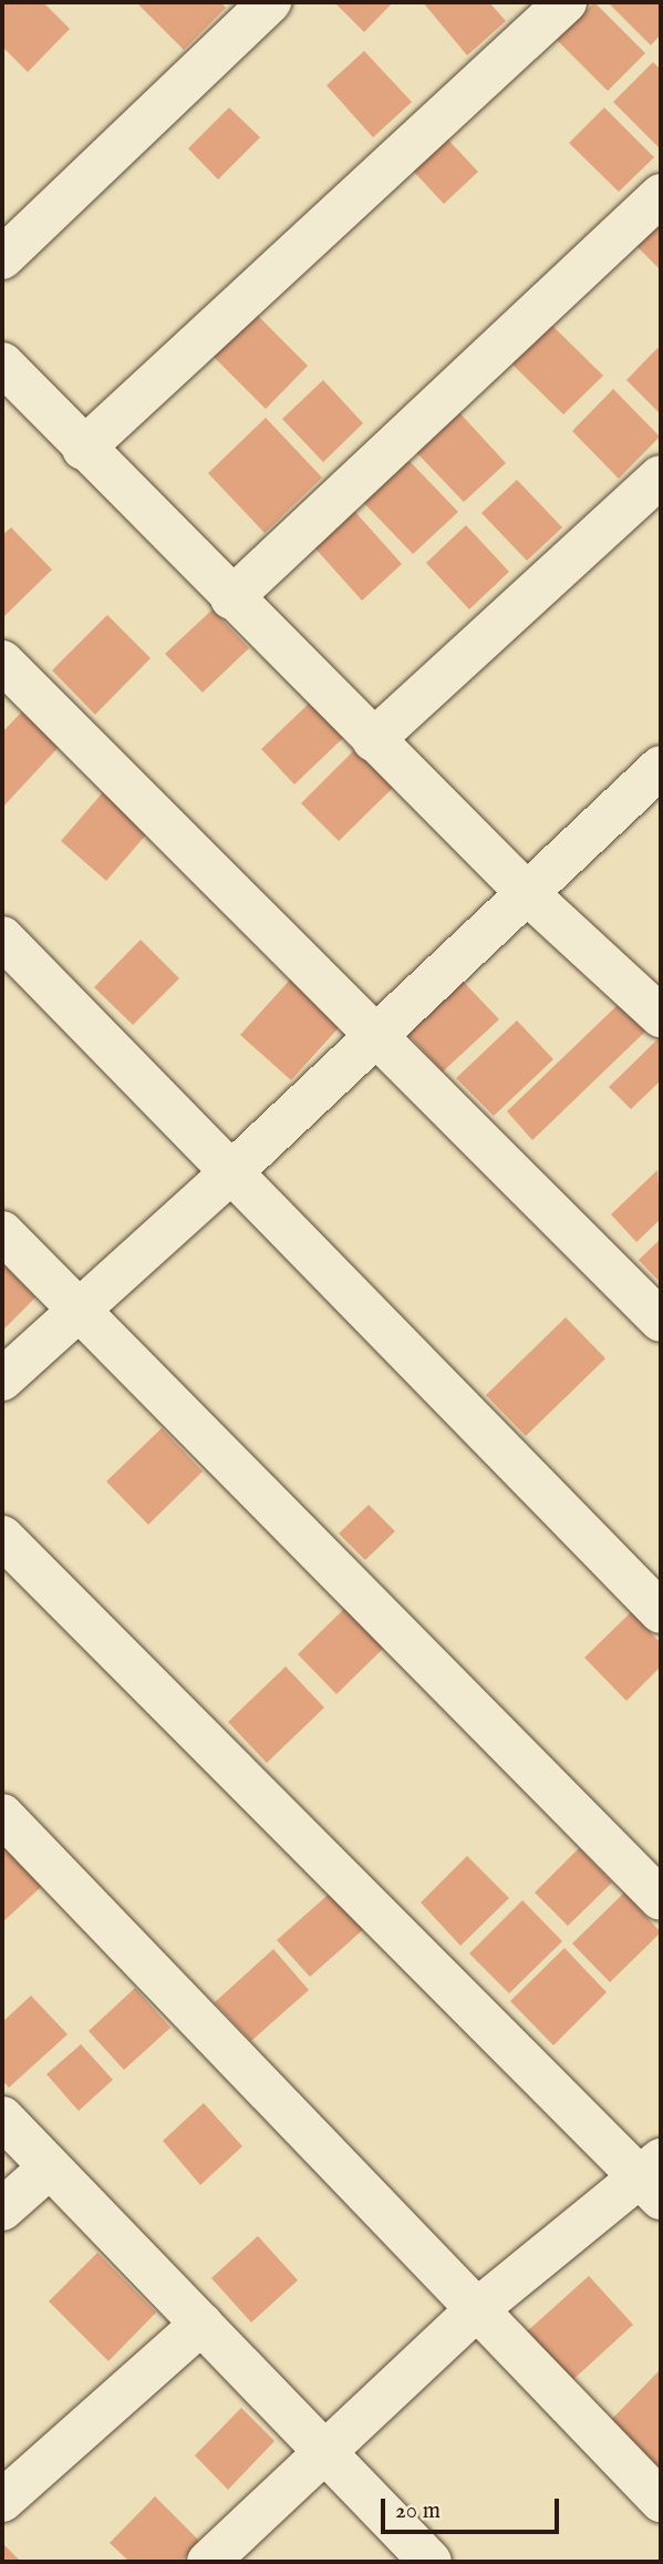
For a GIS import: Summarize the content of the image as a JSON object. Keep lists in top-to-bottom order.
{
  "scale_bar": "20 m"
}
